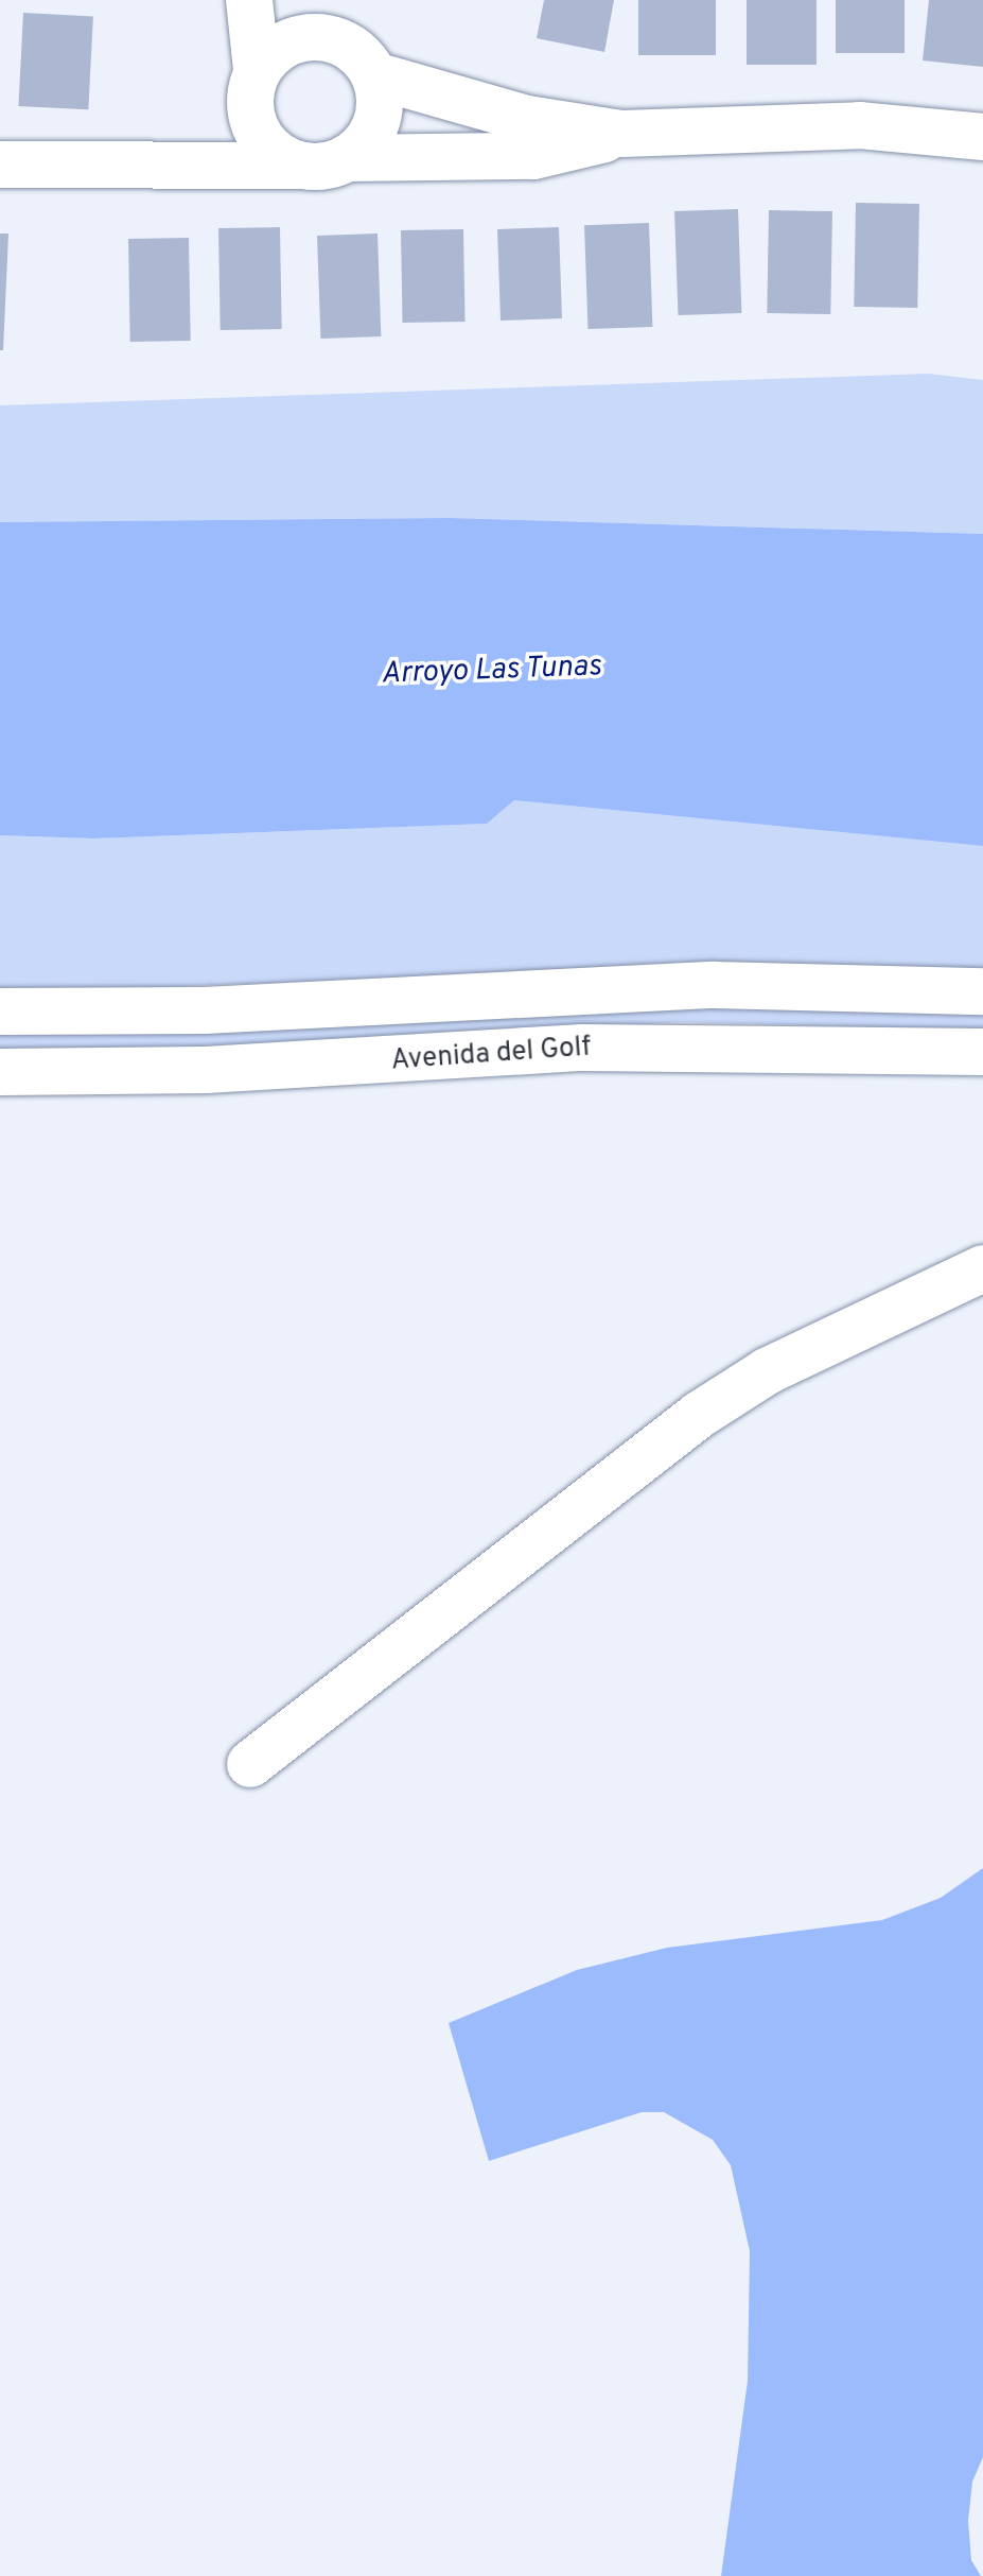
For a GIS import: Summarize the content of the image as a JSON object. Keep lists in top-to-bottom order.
{
  "streets": {
    "street": ["Avenida del Golf"]
  },
  "water": ["Arroyo Las Tunas"]
}
